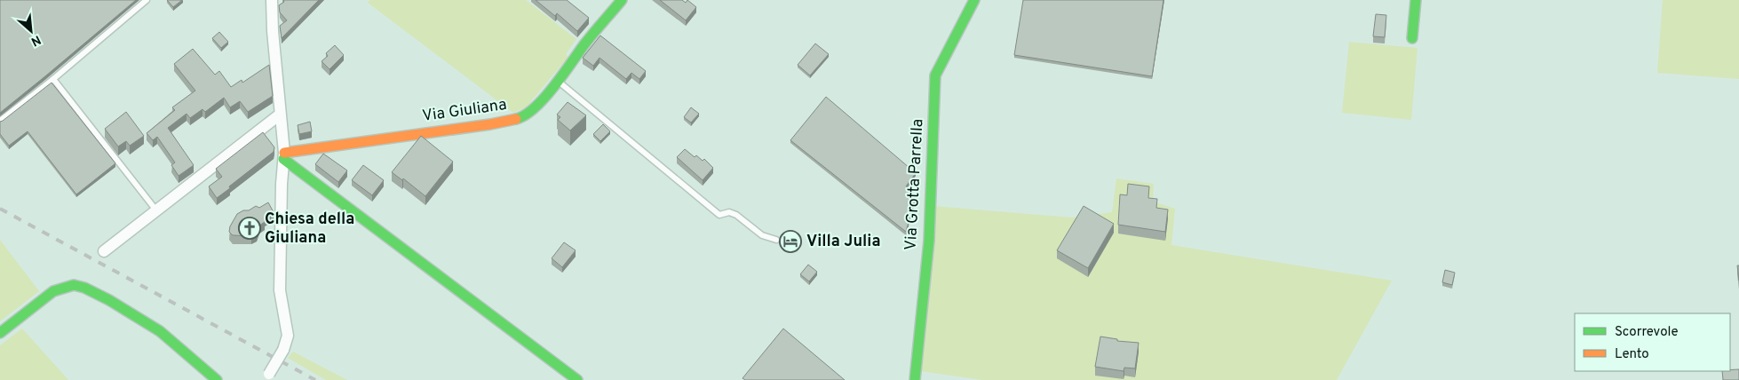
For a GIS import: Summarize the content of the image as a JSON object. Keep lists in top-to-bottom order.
{
  "streets": {
    "street": ["Via Giuliana", "Via Grotta Parrella"]
  },
  "places": {
    "church": ["Chiesa della Giuliana"],
    "hotel": ["Villa Julia"]
  },
  "legend": ["Scorrevole", "Lento"],
  "north": "bottom right"
}
